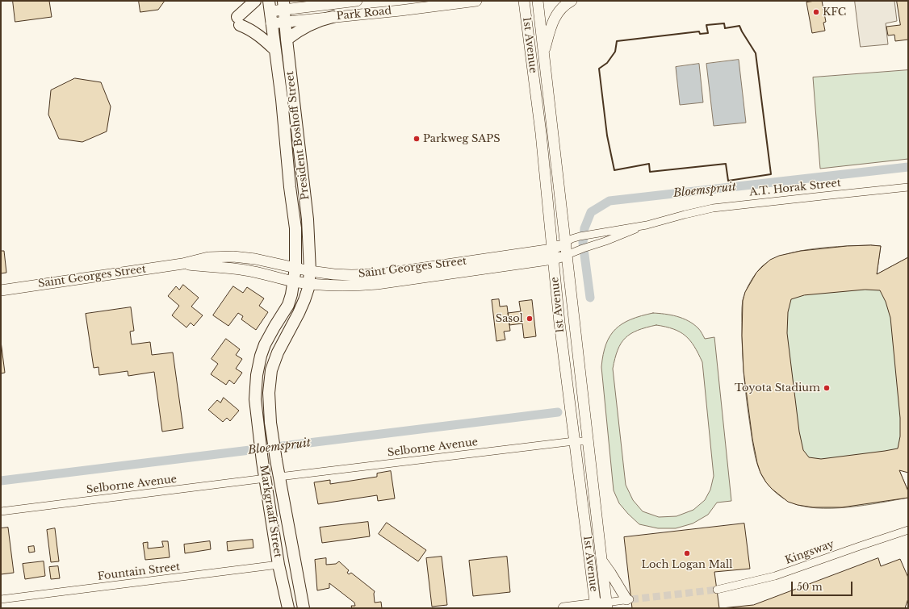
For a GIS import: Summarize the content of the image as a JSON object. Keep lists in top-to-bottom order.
{
  "streets": {
    "main road": ["President Boshoff Street", "Markgraaff Street"],
    "street": [
      "Park Road",
      "1st Avenue",
      "A.T. Horak Street",
      "Saint Georges Street",
      "Selborne Avenue",
      "Kingsway",
      "Fountain Street"
    ]
  },
  "crossings": [
    ["Park Road", "President Boshoff Street"],
    ["1st Avenue", "A.T. Horak Street"],
    ["1st Avenue", "Saint Georges Street"],
    ["1st Avenue", "Selborne Avenue"],
    ["President Boshoff Street", "Saint Georges Street"],
    ["President Boshoff Street", "Markgraaff Street"],
    ["A.T. Horak Street", "Saint Georges Street"],
    ["Saint Georges Street", "Markgraaff Street"],
    ["Selborne Avenue", "Markgraaff Street"],
    ["Markgraaff Street", "Fountain Street"]
  ],
  "water": ["Bloemspruit"],
  "places": [
    "KFC",
    "Parkweg SAPS",
    "Sasol",
    "Toyota Stadium",
    "Loch Logan Mall"
  ],
  "scale_bar": "50 m"
}
